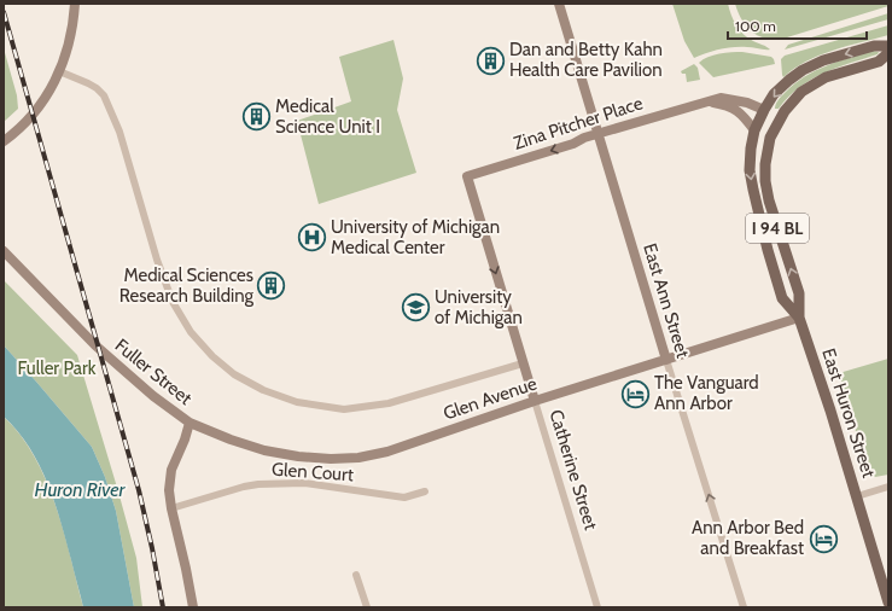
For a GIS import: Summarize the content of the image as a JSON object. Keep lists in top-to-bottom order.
{
  "streets": {
    "main road": ["I 94 BL", "East Huron Street"],
    "street": [
      "Zina Pitcher Place",
      "East Ann Street",
      "Fuller Street",
      "Glen Avenue",
      "Catherine Street",
      "Glen Court"
    ]
  },
  "crossings": [
    ["Zina Pitcher Place", "I 94 BL"],
    ["Zina Pitcher Place", "East Ann Street"],
    ["Zina Pitcher Place", "East Huron Street"],
    ["Zina Pitcher Place", "Catherine Street"],
    ["I 94 BL", "East Huron Street"],
    ["East Ann Street", "Glen Avenue"],
    ["Fuller Street", "Glen Avenue"],
    ["Fuller Street", "Glen Court"],
    ["Glen Avenue", "East Huron Street"],
    ["Glen Avenue", "Catherine Street"]
  ],
  "one_way": ["Zina Pitcher Place", "East Ann Street", "Catherine Street"],
  "water": ["Huron River"],
  "parks": ["Fuller Park"],
  "places": {
    "building": ["Dan and Betty Kahn Health Care Pavilion", "Medical Science Unit I", "Medical Sciences Research Building"],
    "hospital": ["University of Michigan Medical Center"],
    "school or university": ["University of Michigan"],
    "hotel": ["The Vanguard Ann Arbor", "Ann Arbor Bed and Breakfast"]
  },
  "scale_bar": "100 m"
}
